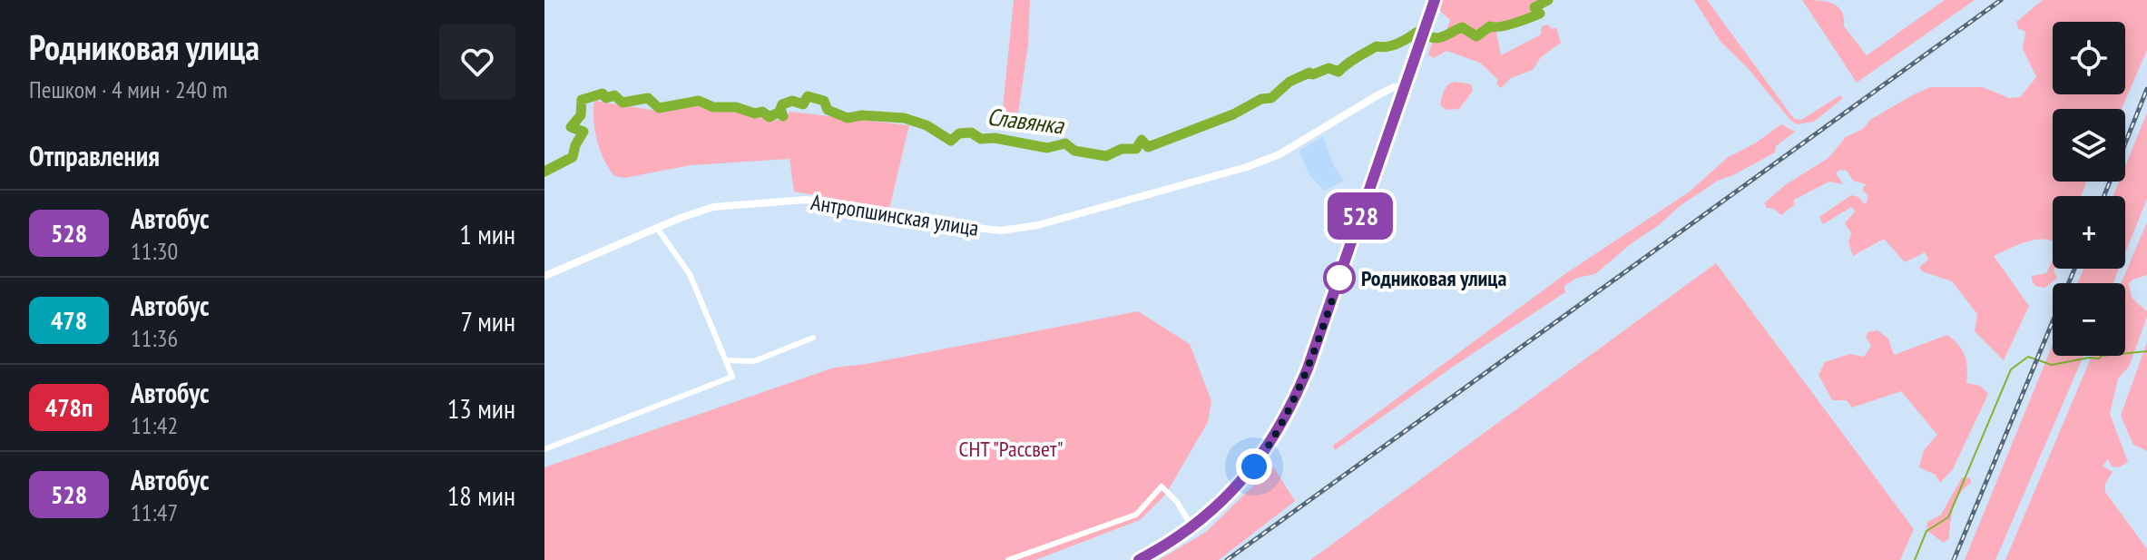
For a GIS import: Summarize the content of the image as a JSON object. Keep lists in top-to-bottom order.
{
  "streets": {
    "street": ["Антропшинская улица"]
  },
  "water": ["Славянка"],
  "parks": ["СНТ \"Рассвет\""],
  "places": ["Родниковая улица"],
  "lines": ["bus line 528"],
  "page": {
    "heading": [
      ["Родниковая улица", "Пешком · 4 мин · 240 m"],
      "Отправления"
    ],
    "on_map": "528",
    "map_buttons": ["+", "−"],
    "list": [
      {
        "mark": "528",
        "name": "Автобус",
        "note": "11:30",
        "value": "1 мин"
      },
      {
        "mark": "478",
        "name": "Автобус",
        "note": "11:36",
        "value": "7 мин"
      },
      {
        "mark": "478п",
        "name": "Автобус",
        "note": "11:42",
        "value": "13 мин"
      },
      {
        "mark": "528",
        "name": "Автобус",
        "note": "11:47",
        "value": "18 мин"
      }
    ]
  }
}
